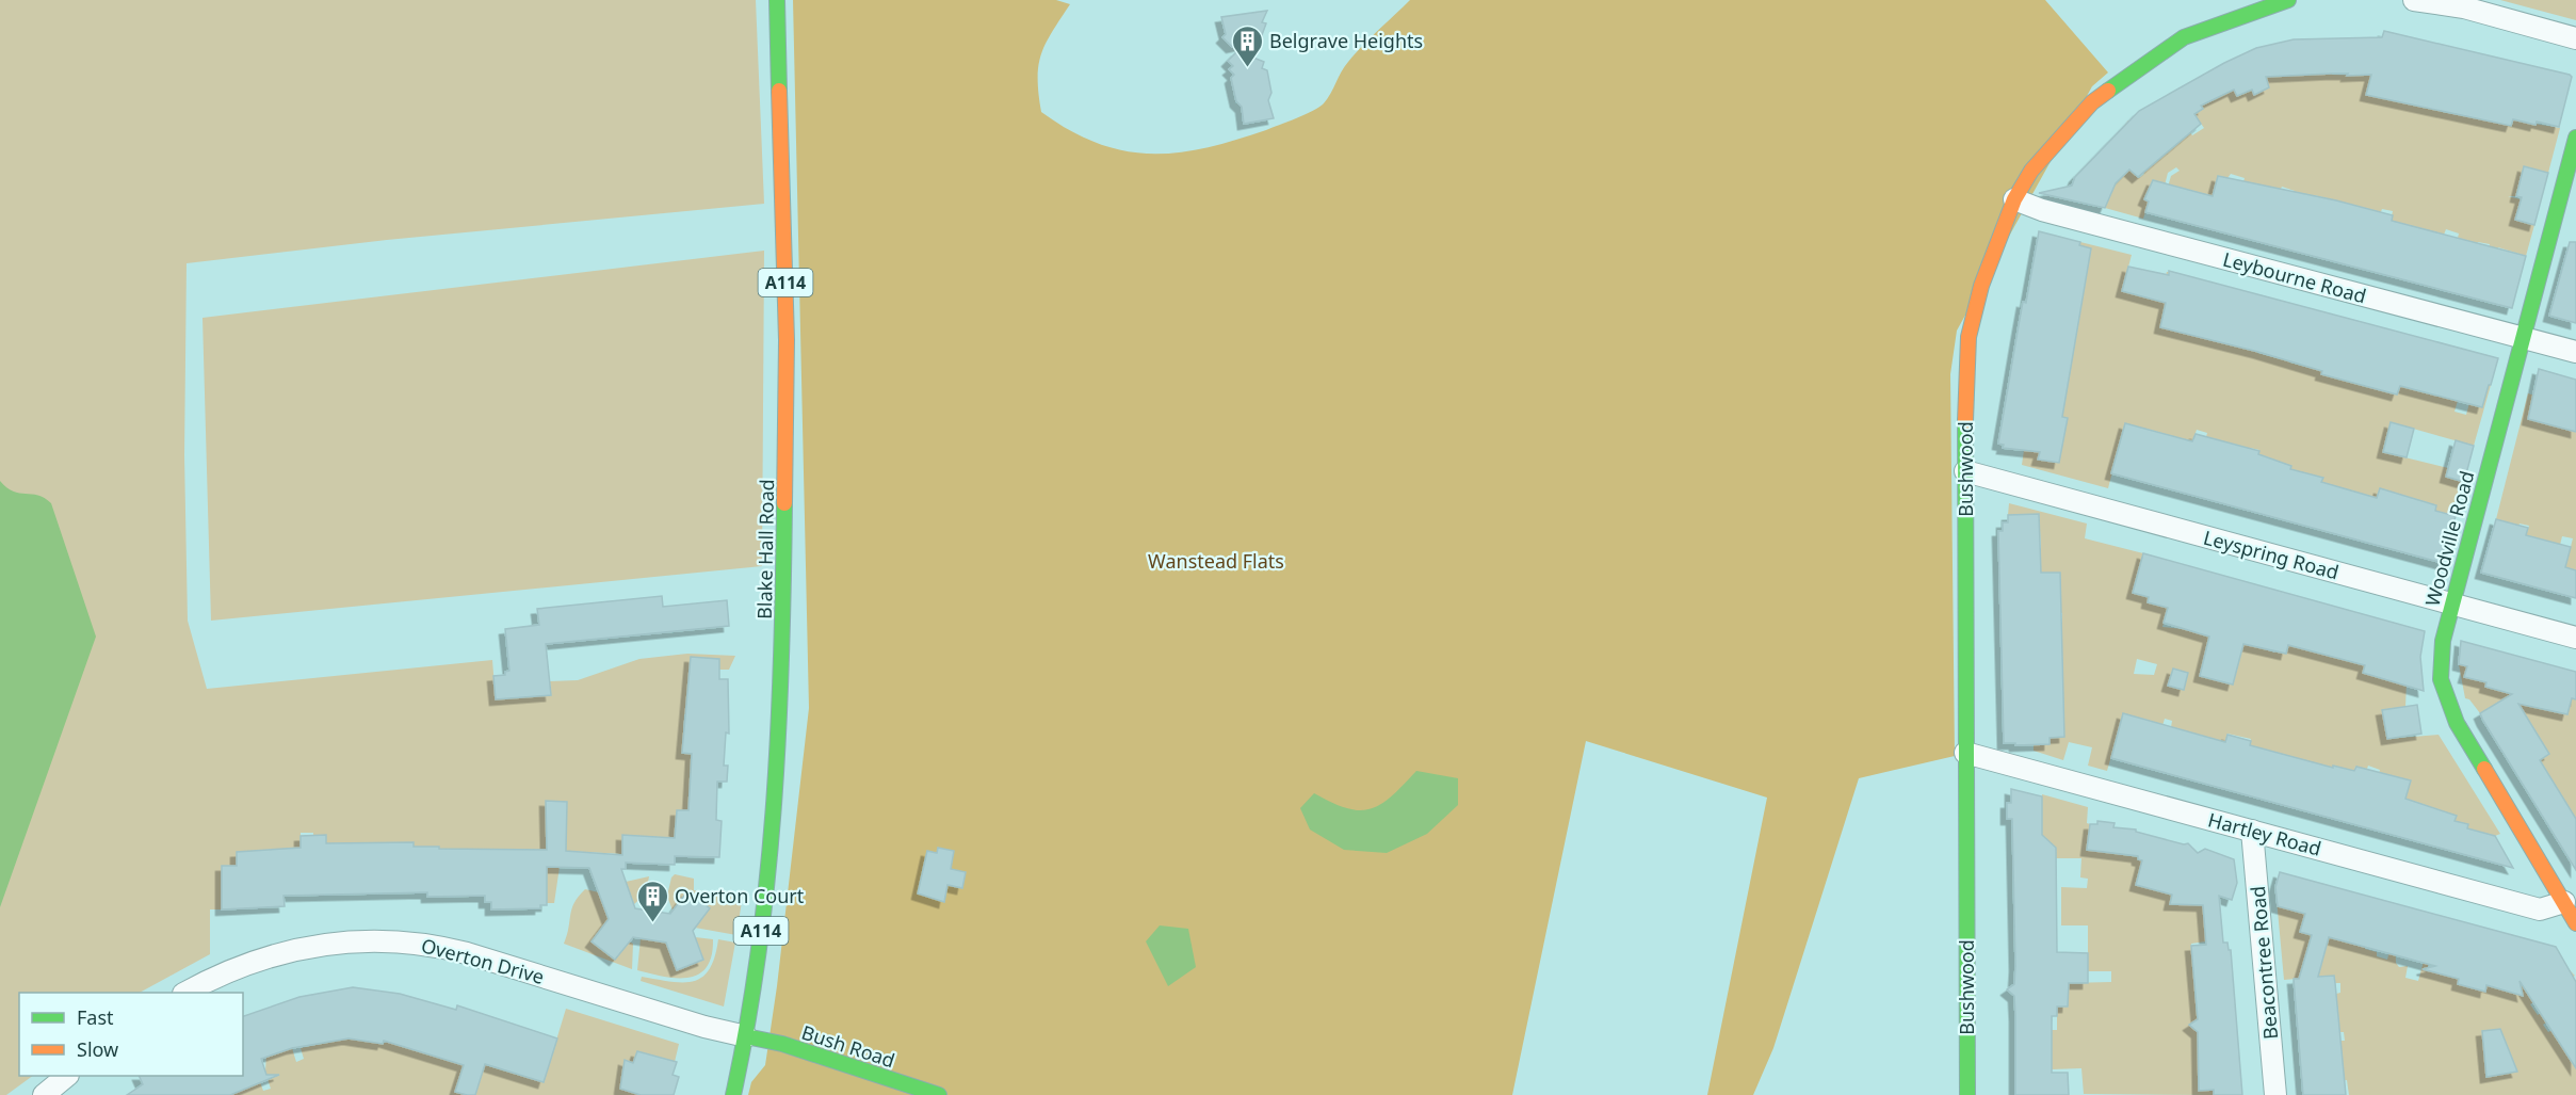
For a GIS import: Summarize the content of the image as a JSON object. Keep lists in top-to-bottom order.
{
  "streets": {
    "street": [
      "Leybourne Road",
      "A114",
      "Bushwood",
      "Woodville Road",
      "Blake Hall Road",
      "Leyspring Road",
      "Hartley Road",
      "Overton Drive",
      "Beacontree Road",
      "Bush Road"
    ]
  },
  "crossings": [
    ["Leybourne Road", "Bushwood"],
    ["Leybourne Road", "Woodville Road"],
    ["Bushwood", "Leyspring Road"],
    ["Bushwood", "Hartley Road"],
    ["Woodville Road", "Leyspring Road"],
    ["Woodville Road", "Hartley Road"],
    ["Blake Hall Road", "Overton Drive"],
    ["Blake Hall Road", "Bush Road"],
    ["Hartley Road", "Beacontree Road"],
    ["Overton Drive", "Bush Road"]
  ],
  "parks": ["Wanstead Flats"],
  "places": {
    "building": ["Belgrave Heights", "Overton Court"]
  },
  "legend": ["Fast", "Slow"]
}
